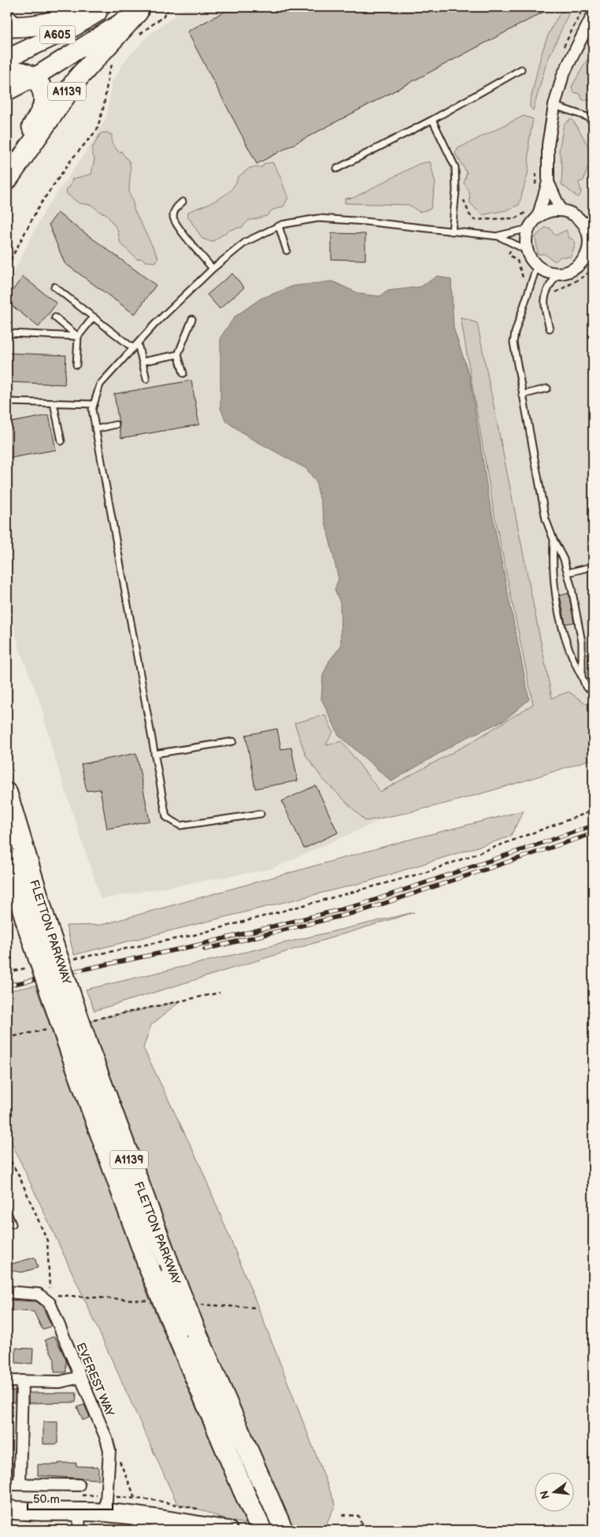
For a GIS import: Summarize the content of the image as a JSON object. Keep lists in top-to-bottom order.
{
  "streets": {
    "highway": ["A1139", "FLETTON PARKWAY"],
    "main road": ["A605"],
    "street": ["EVEREST WAY"]
  },
  "crossings": [
    ["A605", "A1139"],
    ["A1139", "FLETTON PARKWAY"]
  ],
  "scale_bar": "50 m",
  "north": "left"
}
